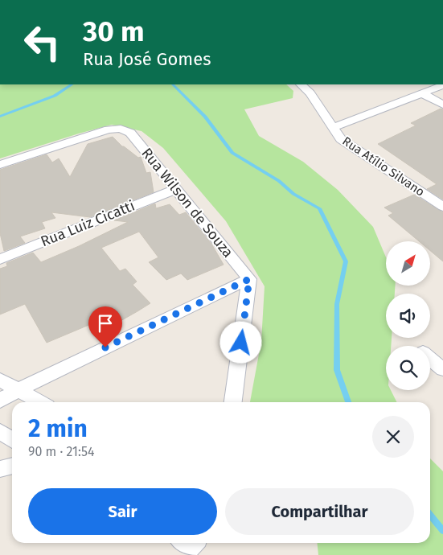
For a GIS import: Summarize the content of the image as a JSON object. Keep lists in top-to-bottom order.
{
  "streets": {
    "street": ["Rua Atílio Silvano", "Rua Wilson de Souza", "Rua Luiz Cicatti"]
  },
  "crossings": [
    ["Rua Wilson de Souza", "Rua Luiz Cicatti"]
  ],
  "north": "top right",
  "page": {
    "turn": ["30 m", "Rua José Gomes"],
    "heading": ["2 min", "90 m · 21:54"],
    "buttons": ["Sair", "Compartilhar"]
  }
}
